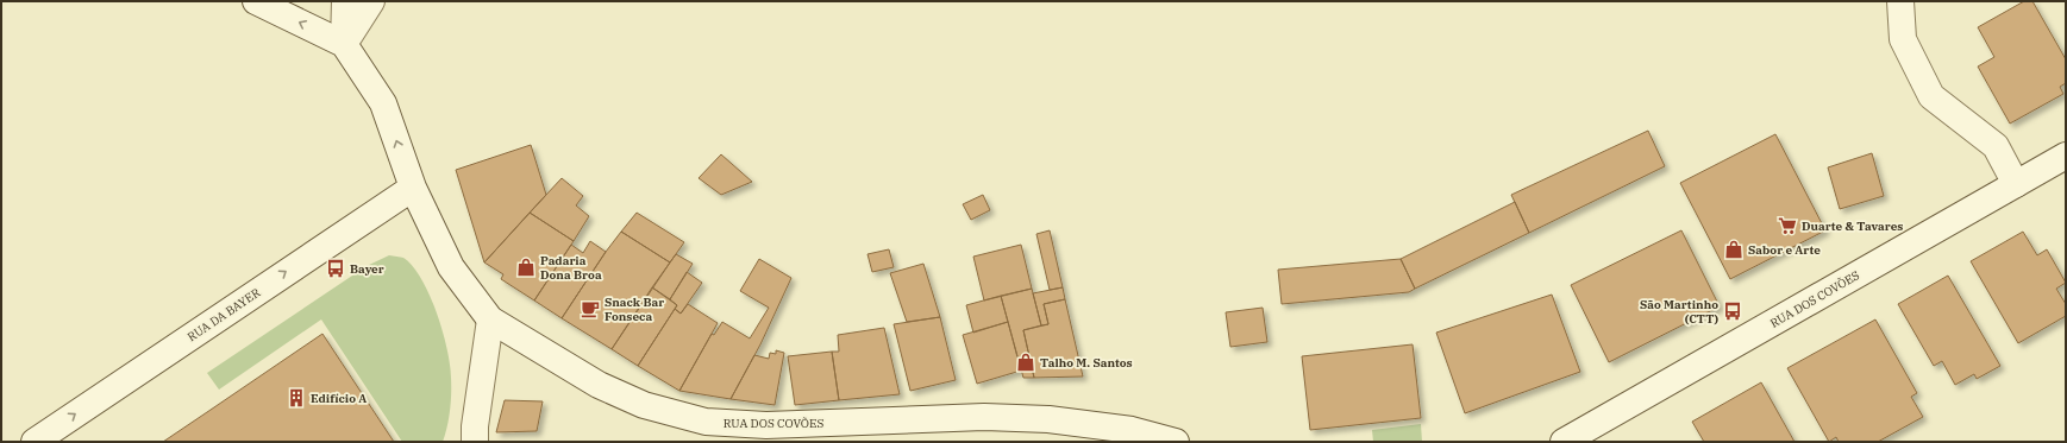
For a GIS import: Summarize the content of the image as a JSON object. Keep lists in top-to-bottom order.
{
  "streets": {
    "street": ["RUA DOS COVÕES", "RUA DA BAYER"]
  },
  "crossings": [
    ["RUA DOS COVÕES", "RUA DA BAYER"]
  ],
  "one_way": ["RUA DA BAYER"],
  "places": {
    "supermarket": ["Duarte & Tavares"],
    "shop": ["Sabor e Arte", "Padaria Dona Broa", "Talho M. Santos"],
    "bus stop": ["Bayer", "São Martinho (CTT)"],
    "cafe": ["Snack Bar Fonseca"],
    "building": ["Edifício A"]
  }
}
